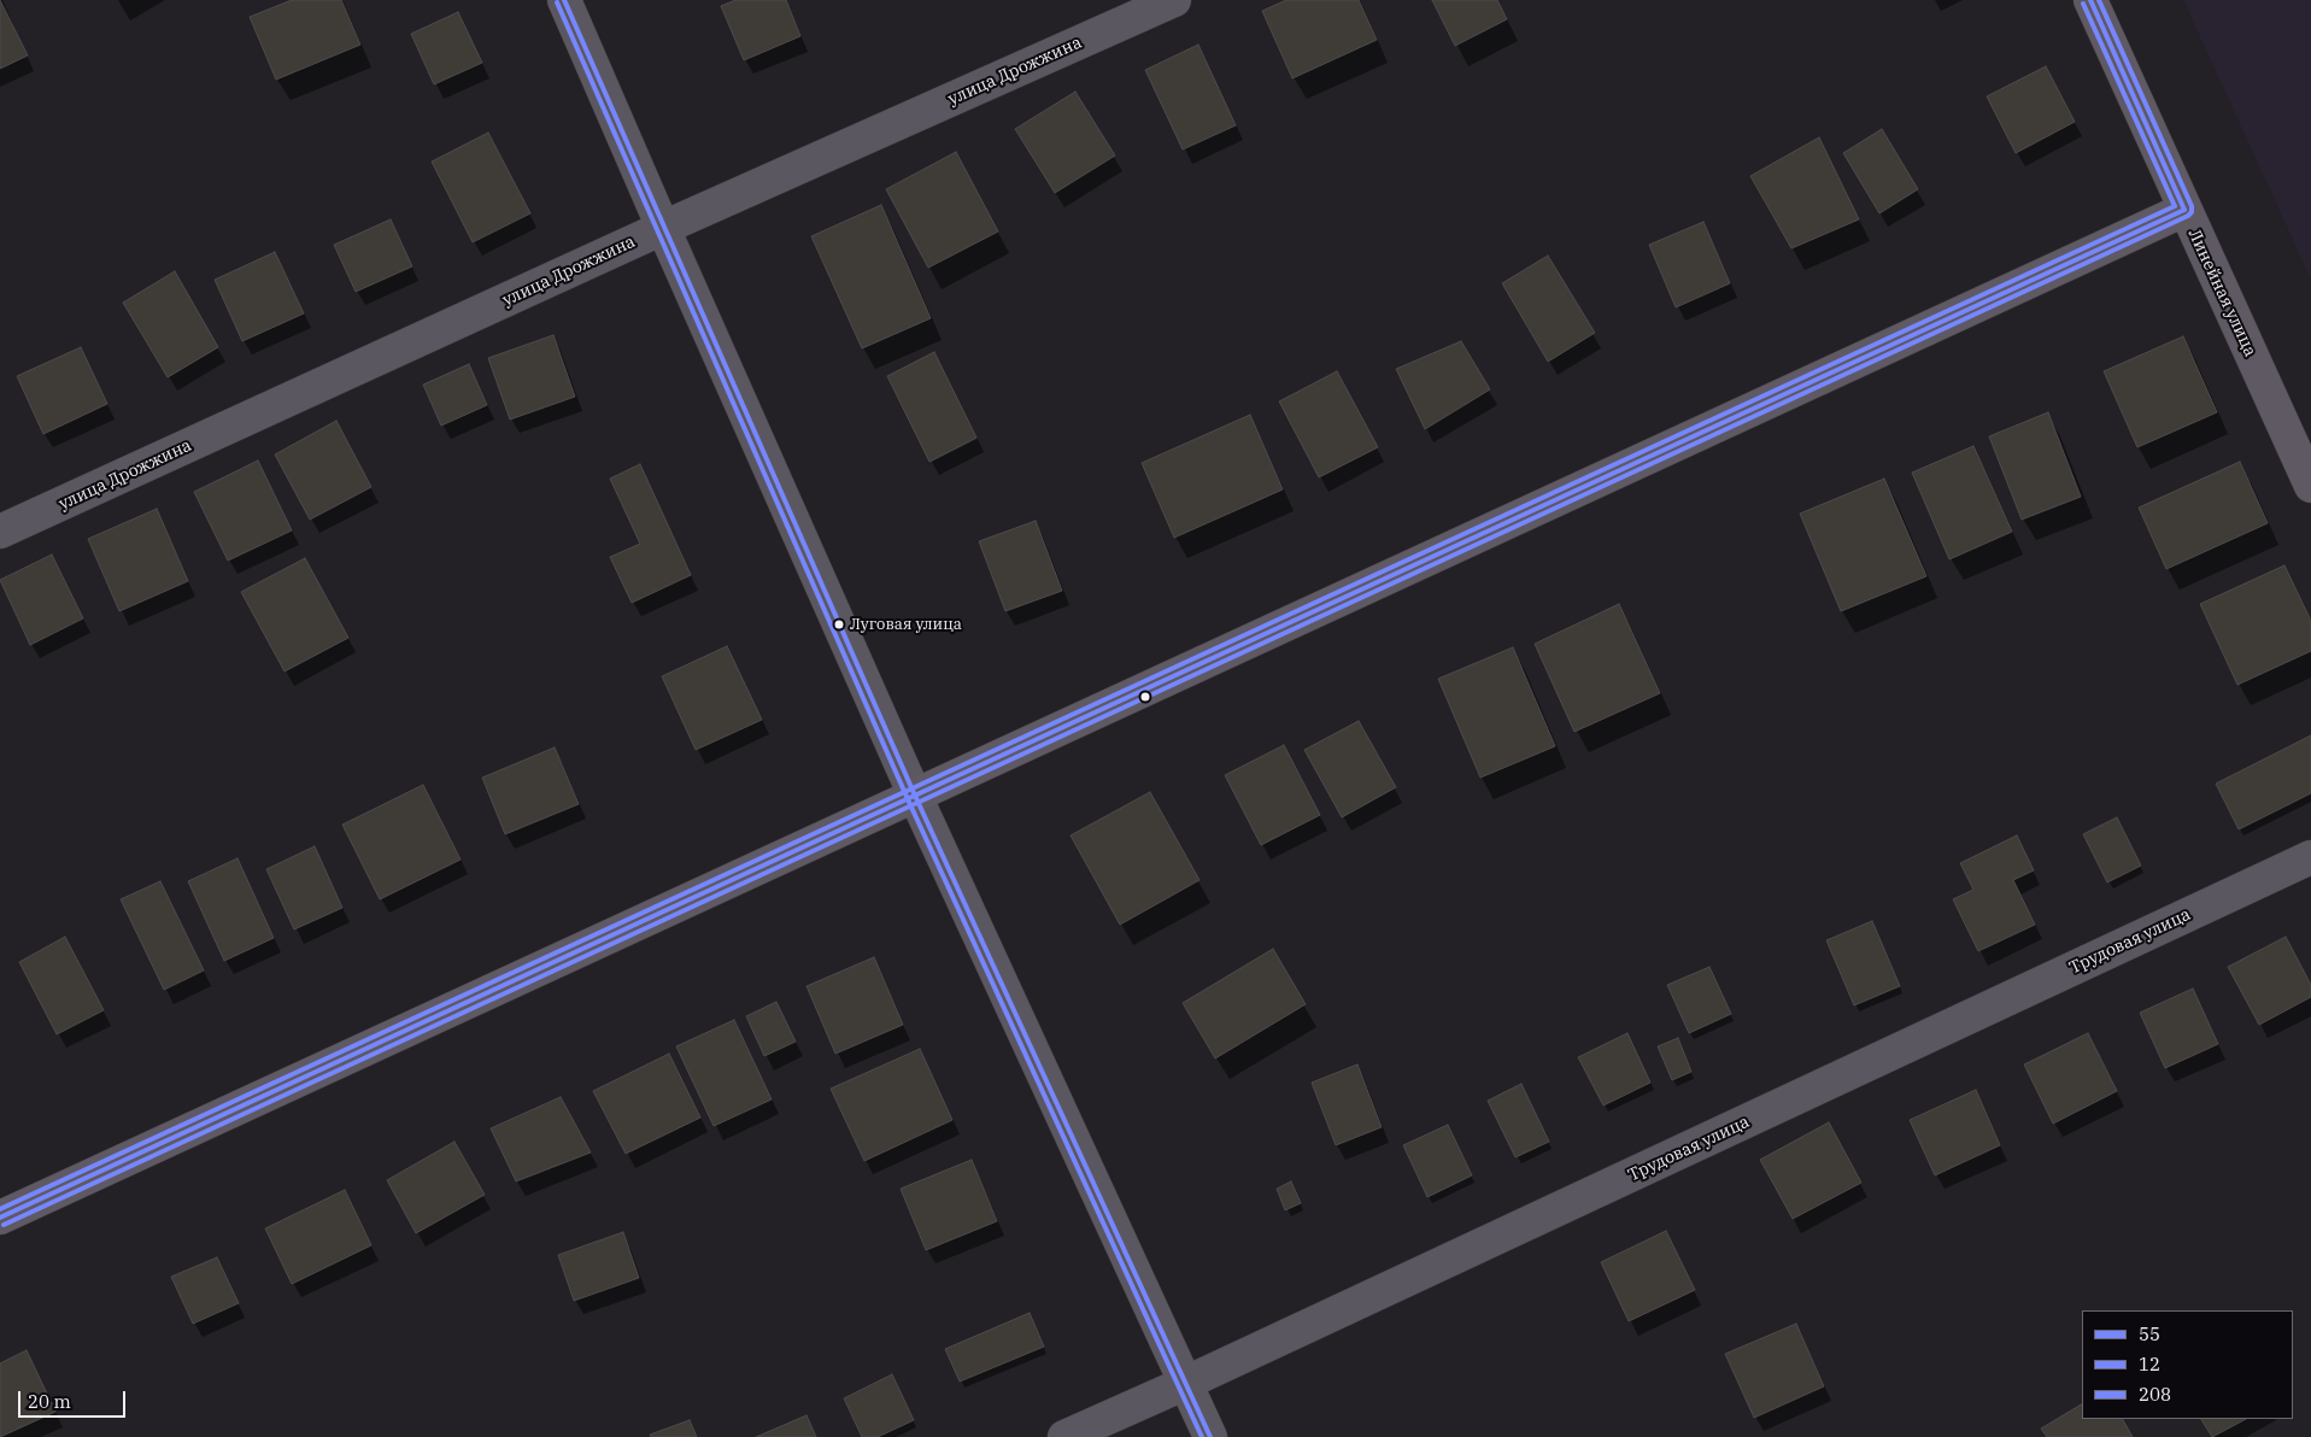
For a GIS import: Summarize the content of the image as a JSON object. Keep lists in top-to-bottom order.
{
  "streets": {
    "street": ["улица Дрожжина", "Линейная улица", "Трудовая улица"]
  },
  "places": ["Луговая улица"],
  "lines": ["transit line 55", "transit line 12", "transit line 208"],
  "legend": ["55", "12", "208"],
  "scale_bar": "20 m"
}
